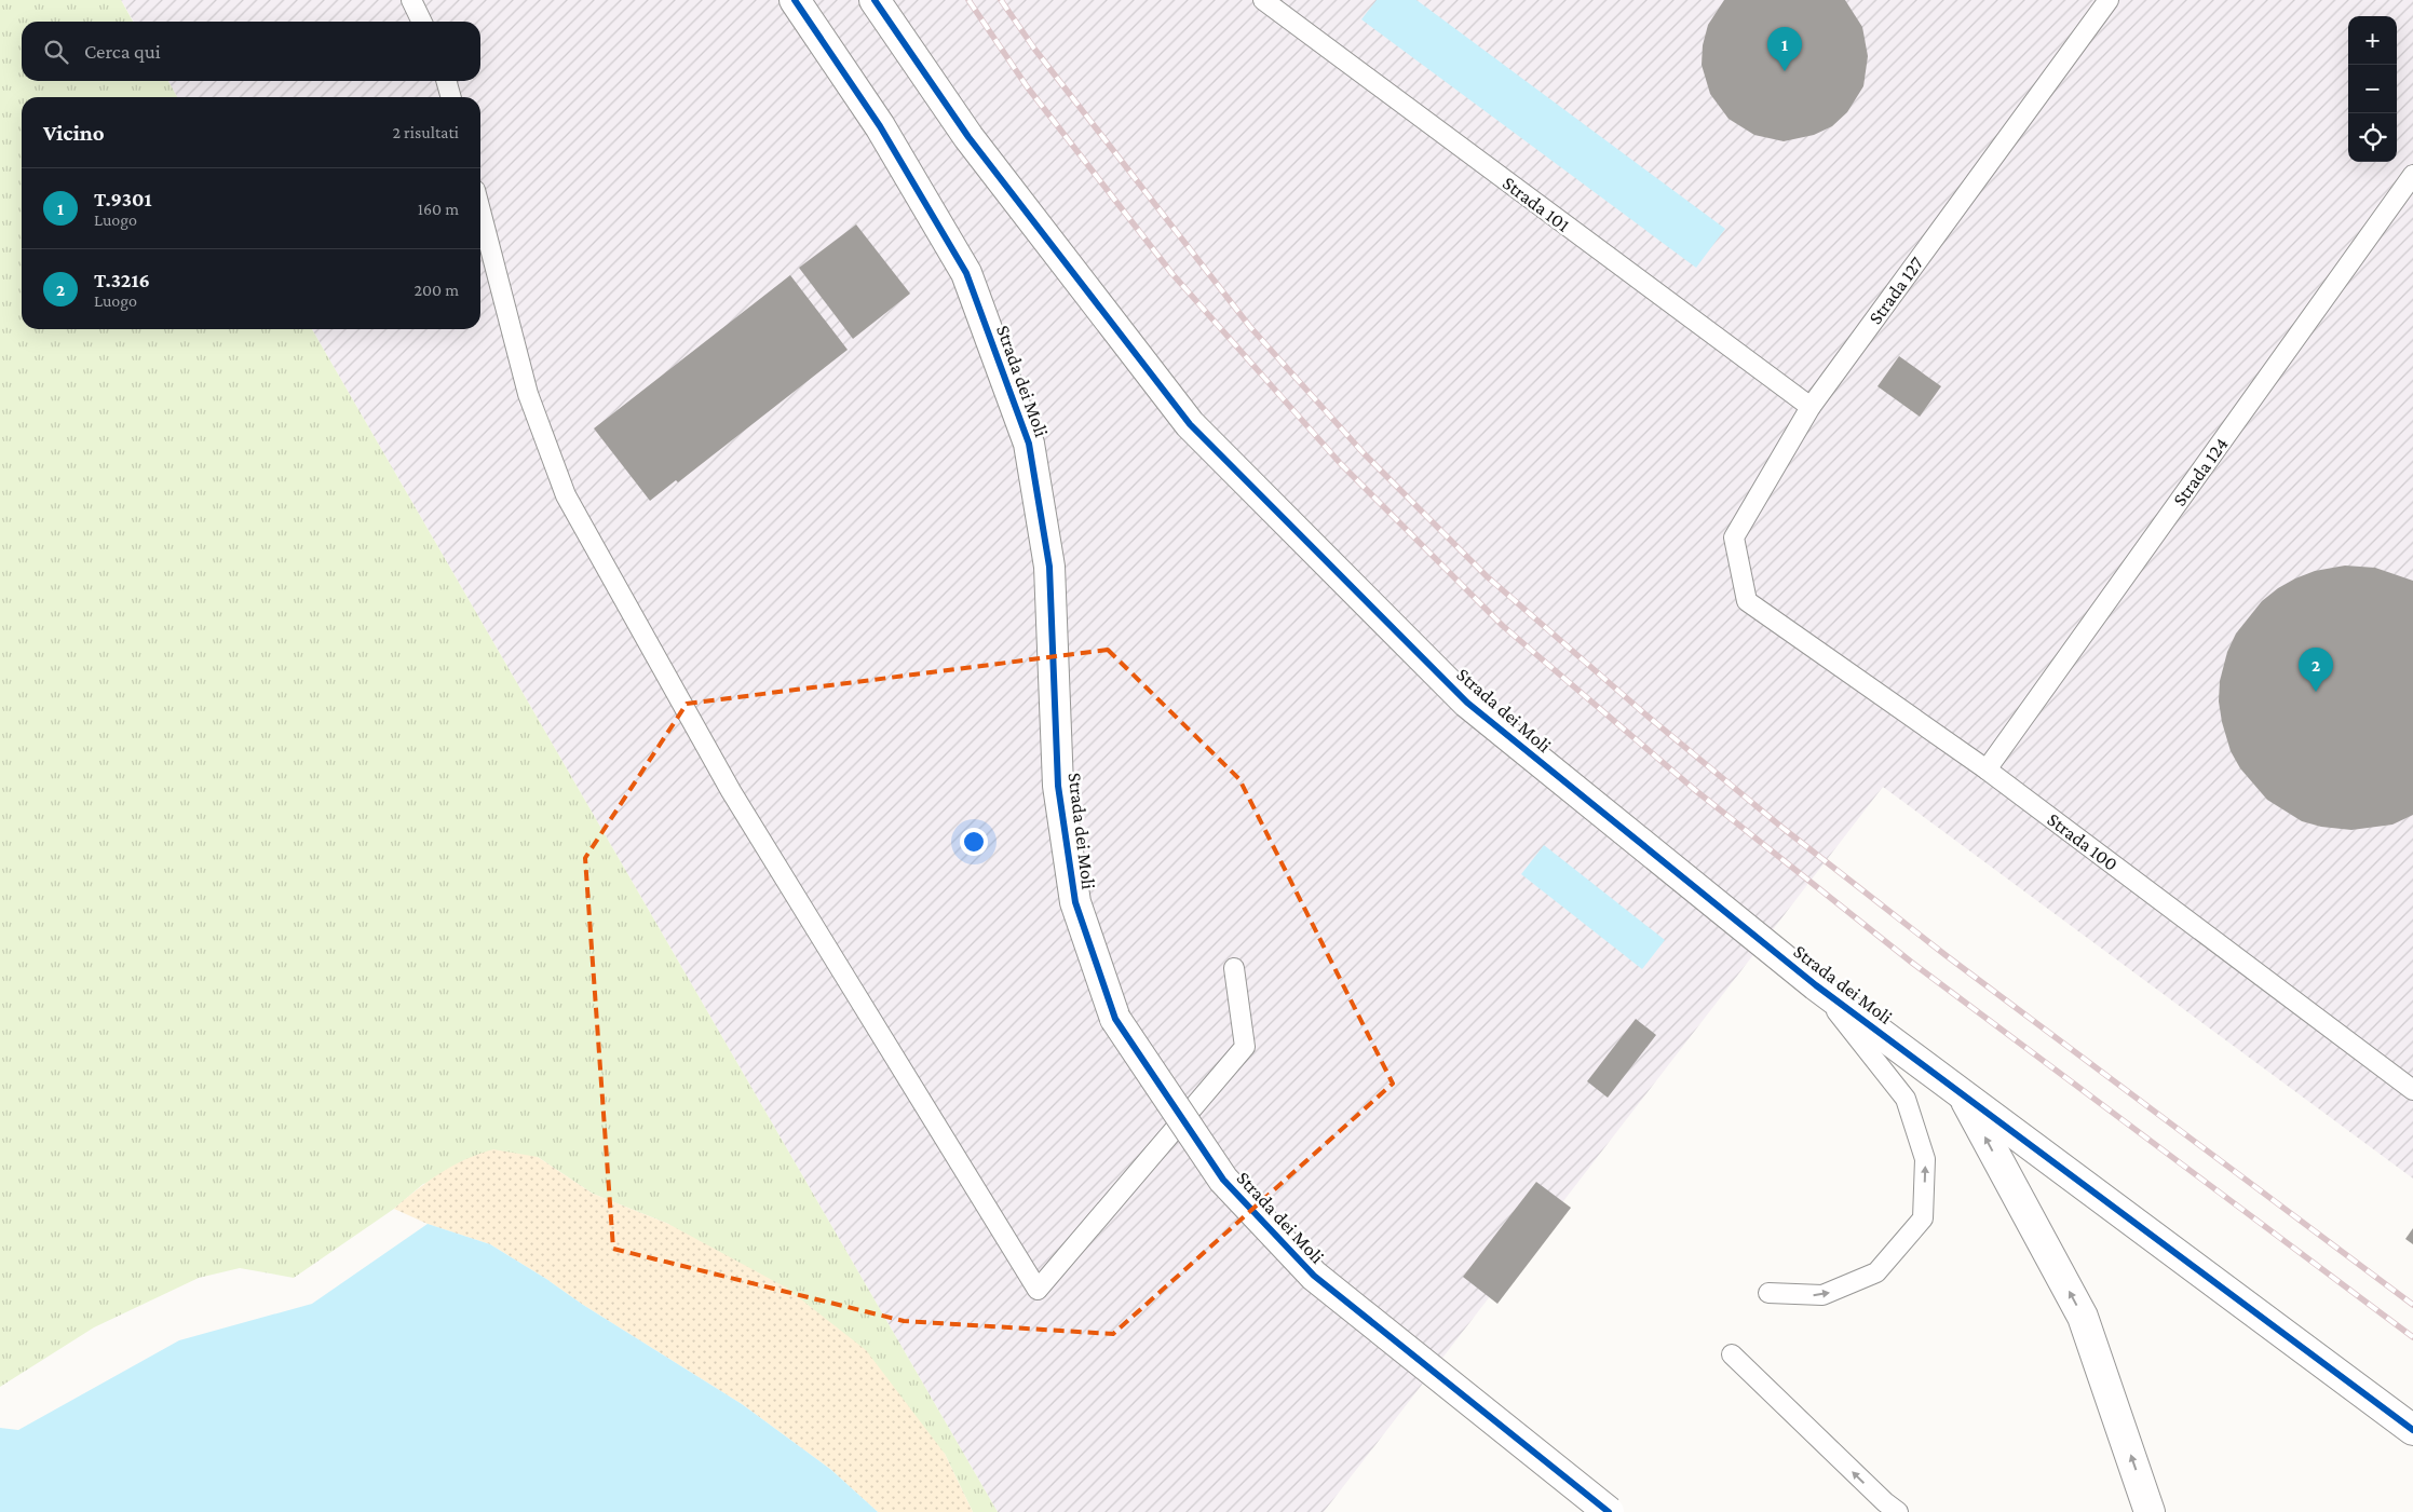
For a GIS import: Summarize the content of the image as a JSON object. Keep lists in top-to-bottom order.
{
  "streets": {
    "street": ["Strada dei Moli"],
    "lane": [
      "Strada 101",
      "Strada 127",
      "Strada 124",
      "Strada 100"
    ]
  },
  "crossings": [
    ["Strada 101", "Strada 127"],
    ["Strada 127", "Strada 100"],
    ["Strada 124", "Strada 100"]
  ],
  "page": {
    "map_buttons": ["+", "−"],
    "search": "Cerca qui",
    "pins": ["1", "2"],
    "heading": ["Vicino", "2 risultati"],
    "list": [
      {
        "mark": "1",
        "name": "T.9301",
        "note": "Luogo",
        "value": "160 m"
      },
      {
        "mark": "2",
        "name": "T.3216",
        "note": "Luogo",
        "value": "200 m"
      }
    ]
  }
}
